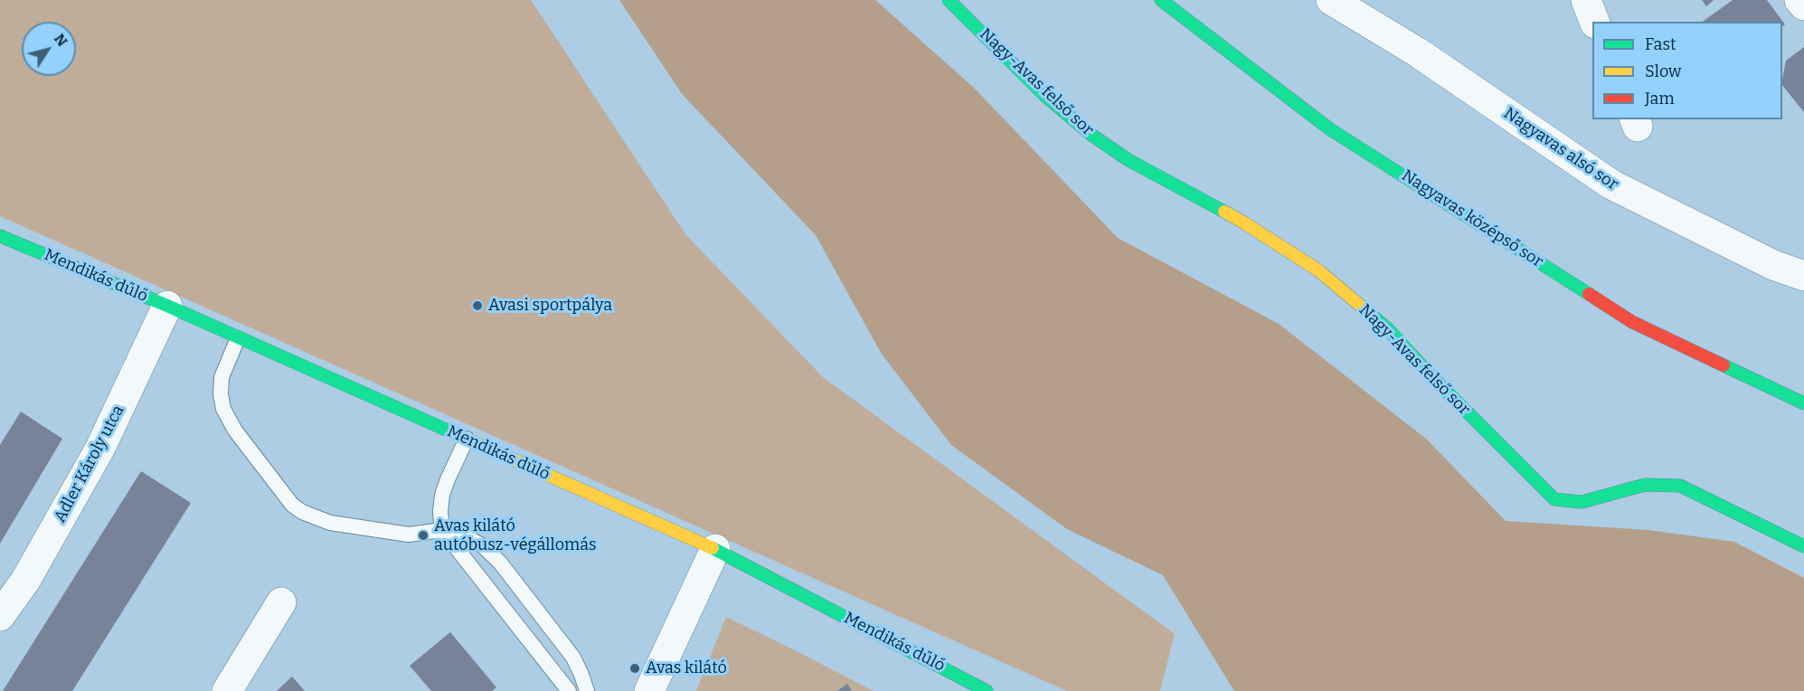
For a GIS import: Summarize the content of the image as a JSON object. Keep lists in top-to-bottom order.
{
  "streets": {
    "street": [
      "Nagy-Avas felső sor",
      "Nagyavas alsó sor",
      "Nagyavas középső sor",
      "Mendikás dűlő",
      "Adler Károly utca"
    ]
  },
  "crossings": [
    ["Mendikás dűlő", "Adler Károly utca"]
  ],
  "places": ["Avasi sportpálya", "Avas kilátó autóbusz-végállomás", "Avas kilátó"],
  "legend": ["Fast", "Slow", "Jam"],
  "north": "top right"
}
